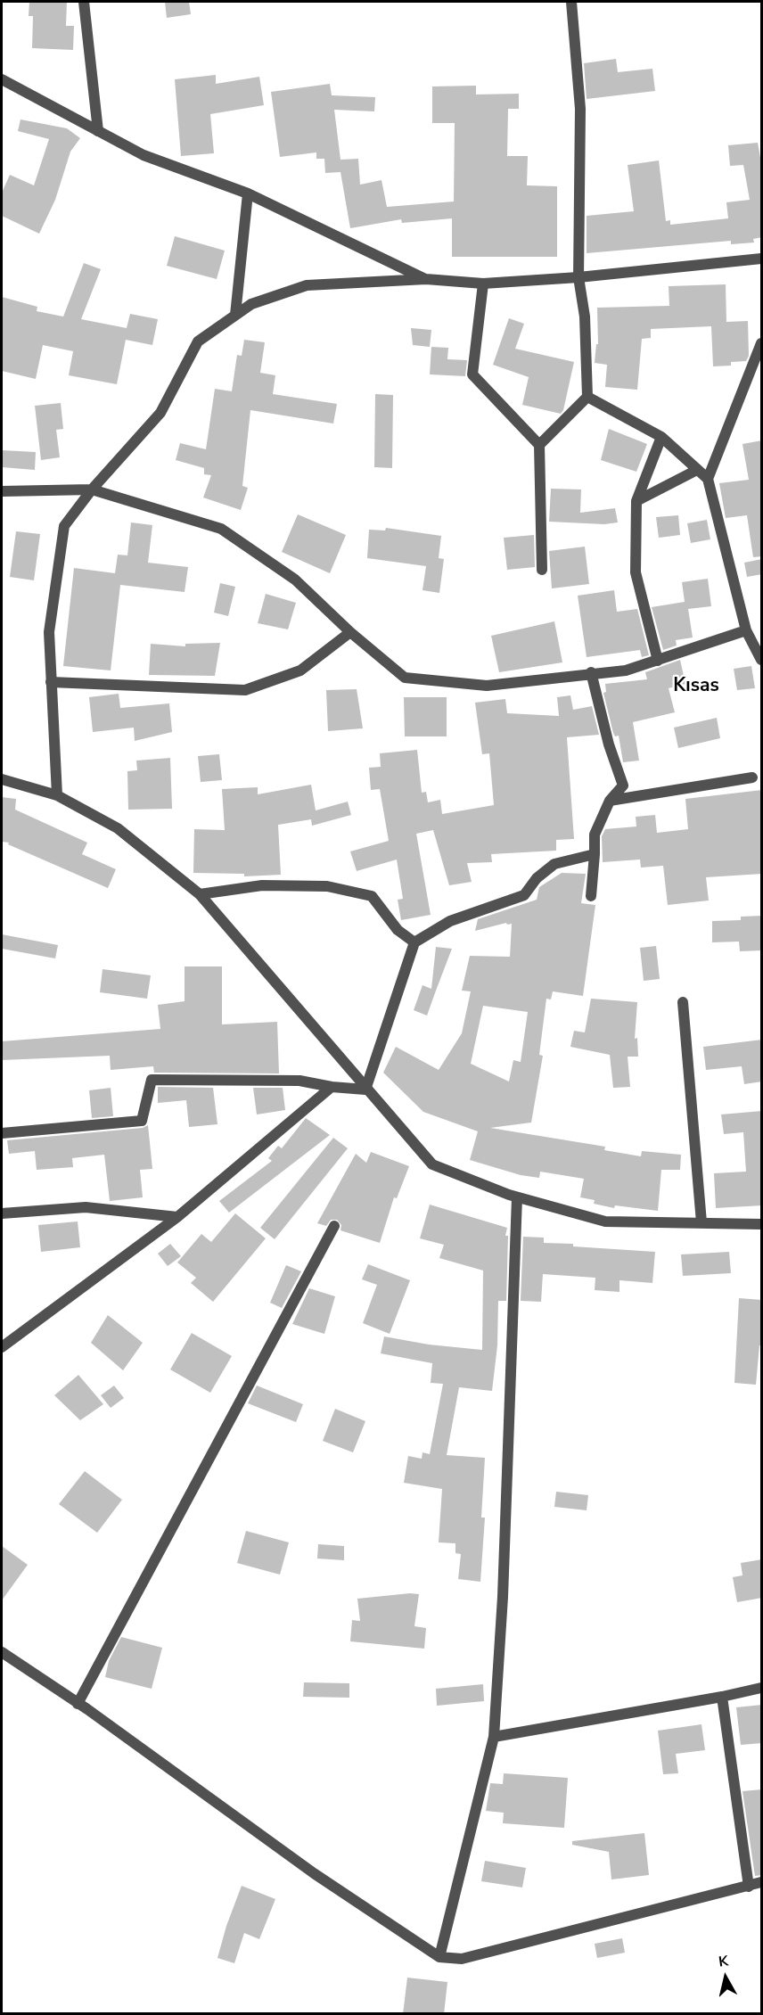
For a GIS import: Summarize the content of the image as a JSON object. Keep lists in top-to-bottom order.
{
  "districts": ["Kısas"],
  "north": "top"
}
